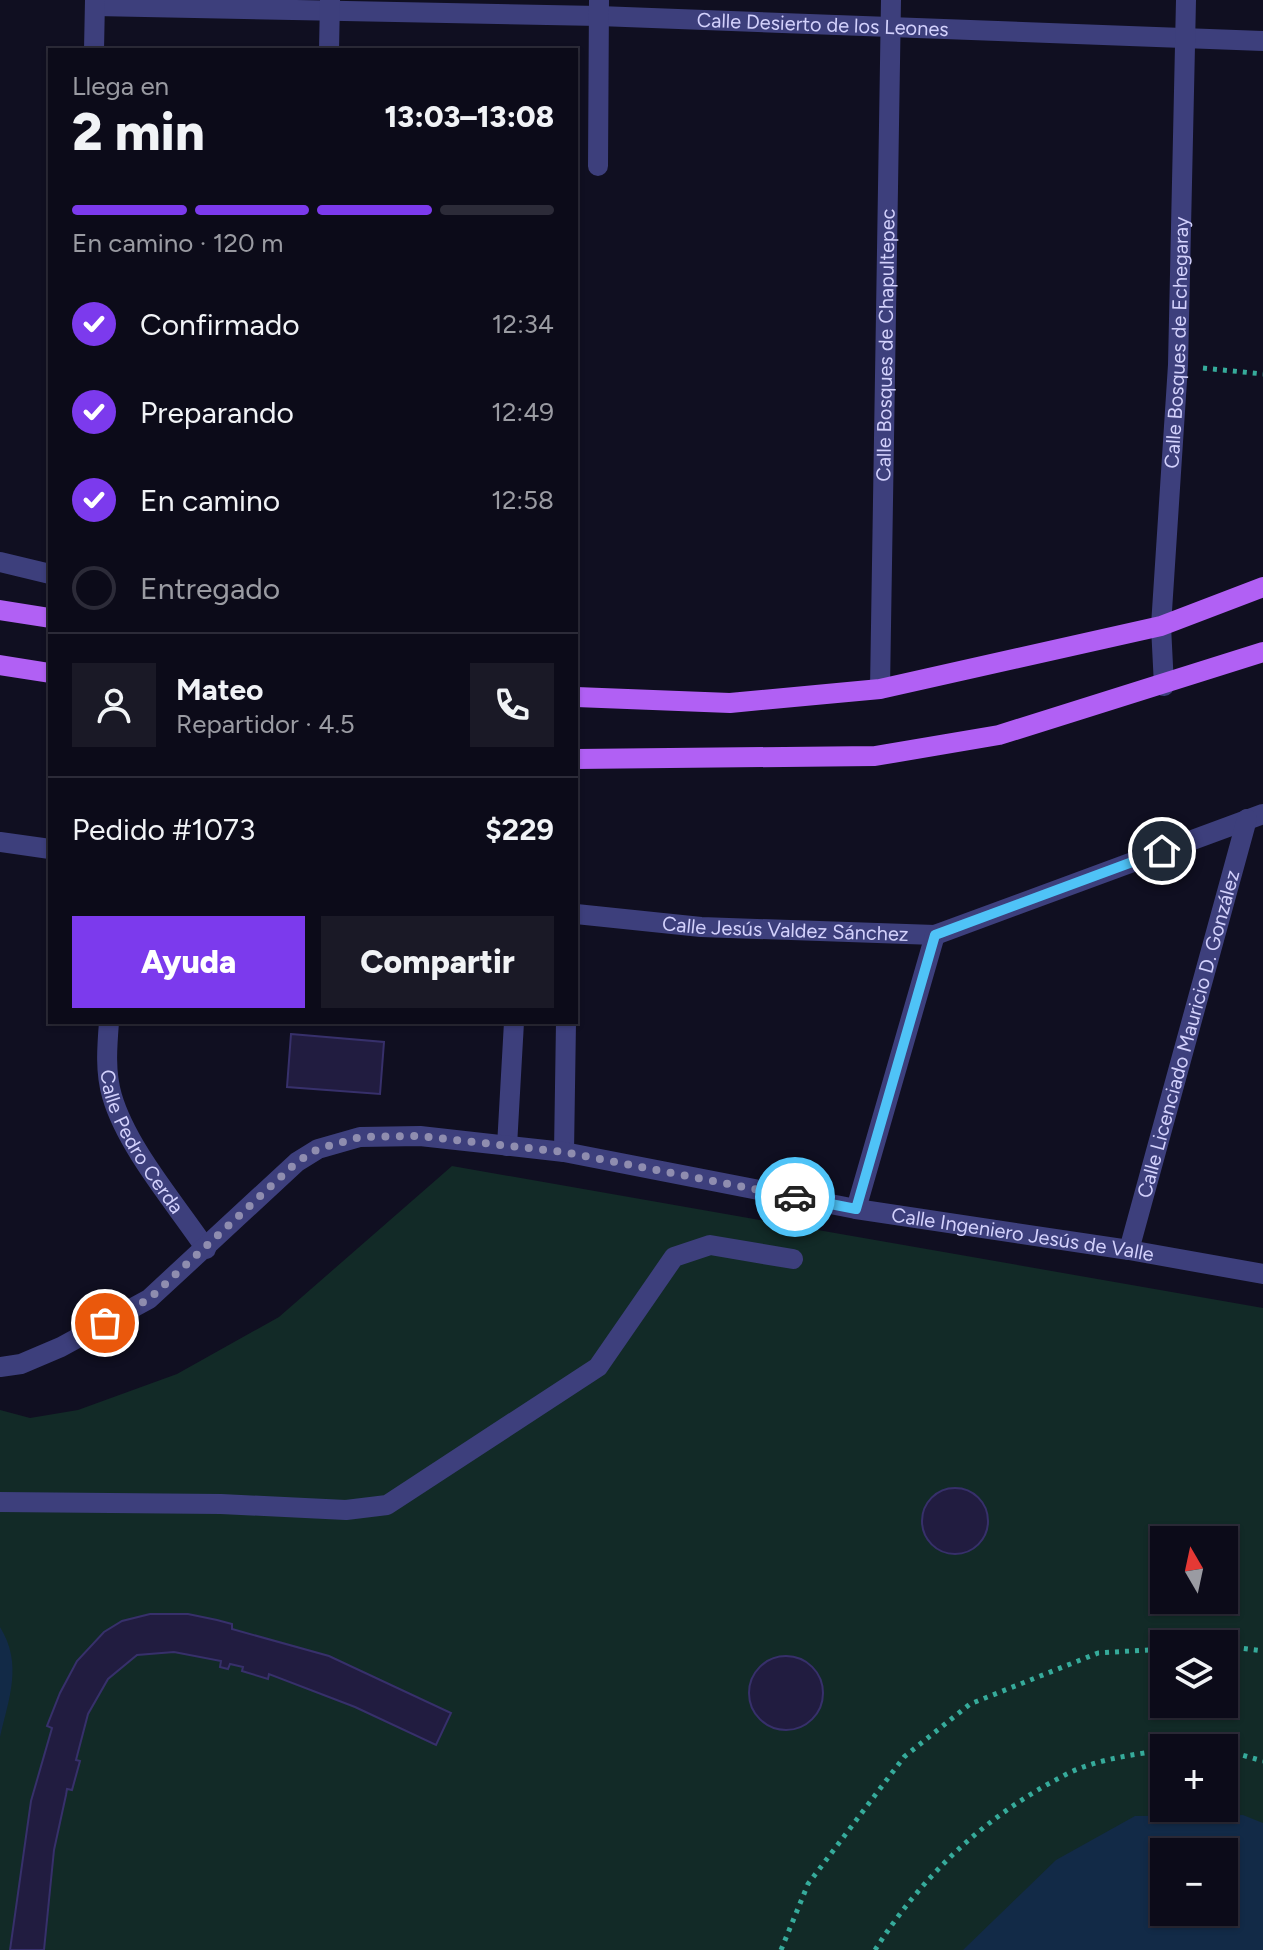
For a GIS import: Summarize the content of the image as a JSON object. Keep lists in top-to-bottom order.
{
  "streets": {
    "street": [
      "Calle Desierto de los Leones",
      "Calle Bosques de Echegaray",
      "Calle Bosques de Chapultepec",
      "Calle Jesús Valdez Sánchez",
      "Calle Licenciado Mauricio D. González",
      "Calle Pedro Cerda",
      "Calle Ingeniero Jesús de Valle"
    ]
  },
  "crossings": [
    ["Calle Desierto de los Leones", "Calle Bosques de Echegaray"],
    ["Calle Desierto de los Leones", "Calle Bosques de Chapultepec"],
    ["Calle Jesús Valdez Sánchez", "Calle Licenciado Mauricio D. González"],
    ["Calle Licenciado Mauricio D. González", "Calle Ingeniero Jesús de Valle"],
    ["Calle Pedro Cerda", "Calle Ingeniero Jesús de Valle"]
  ],
  "north": "top",
  "page": {
    "heading": ["2 min", "Llega en", "13:03–13:08"],
    "panel": [
      "Mateo",
      "Repartidor · 4.5",
      "Pedido #1073",
      "$229"
    ],
    "bar": "En camino · 120 m",
    "list": [
      ["Confirmado", "12:34"],
      ["Preparando", "12:49"],
      ["En camino", "12:58"],
      "Entregado"
    ],
    "buttons": ["Ayuda", "Compartir"],
    "map_buttons": ["+", "−"]
  }
}
